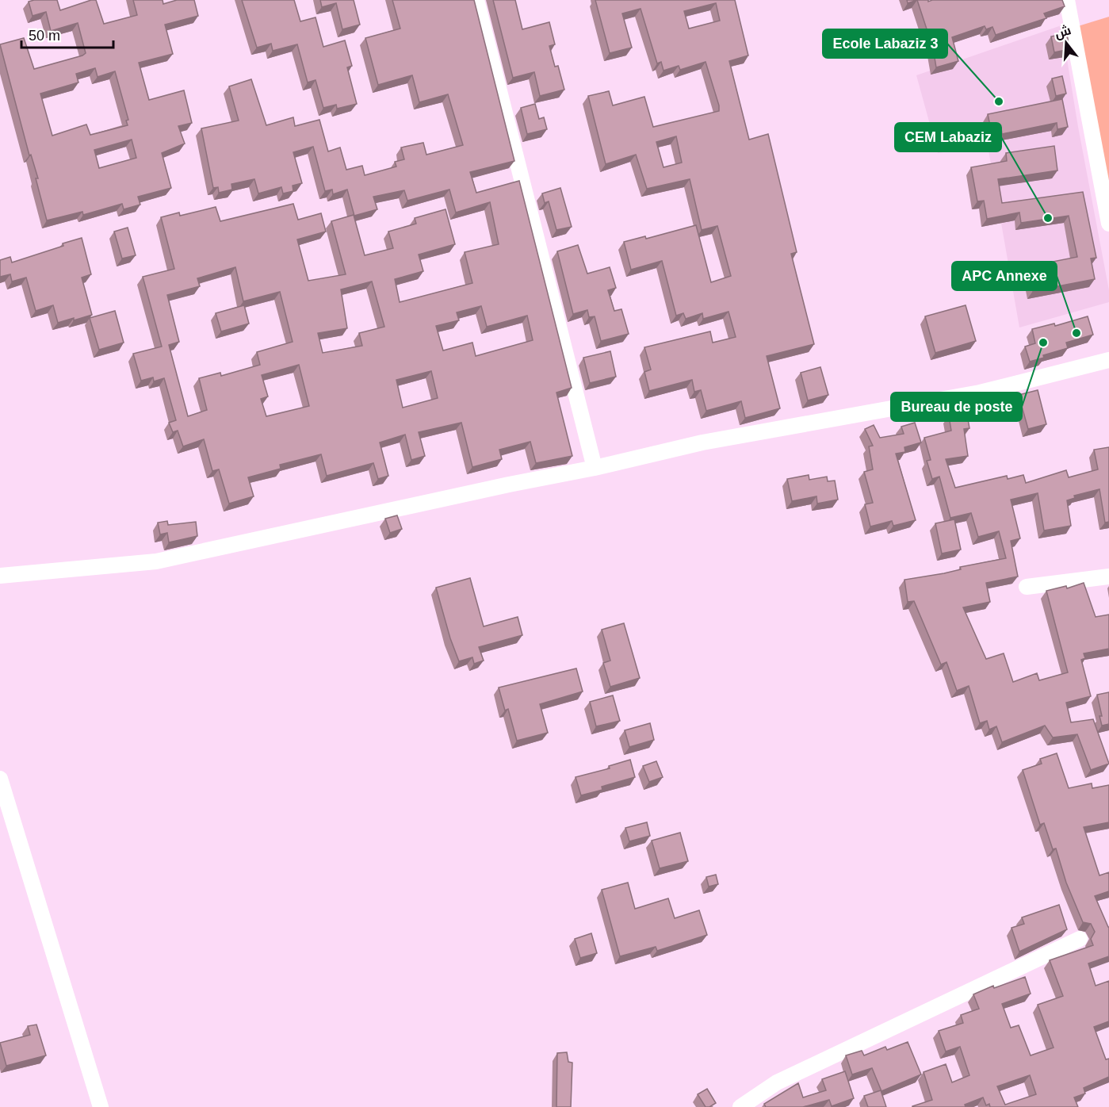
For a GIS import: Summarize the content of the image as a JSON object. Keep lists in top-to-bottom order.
{
  "places": [
    "Ecole Labaziz 3",
    "CEM Labaziz",
    "APC Annexe",
    "Bureau de poste"
  ],
  "scale_bar": "50 m",
  "north": "top"
}
